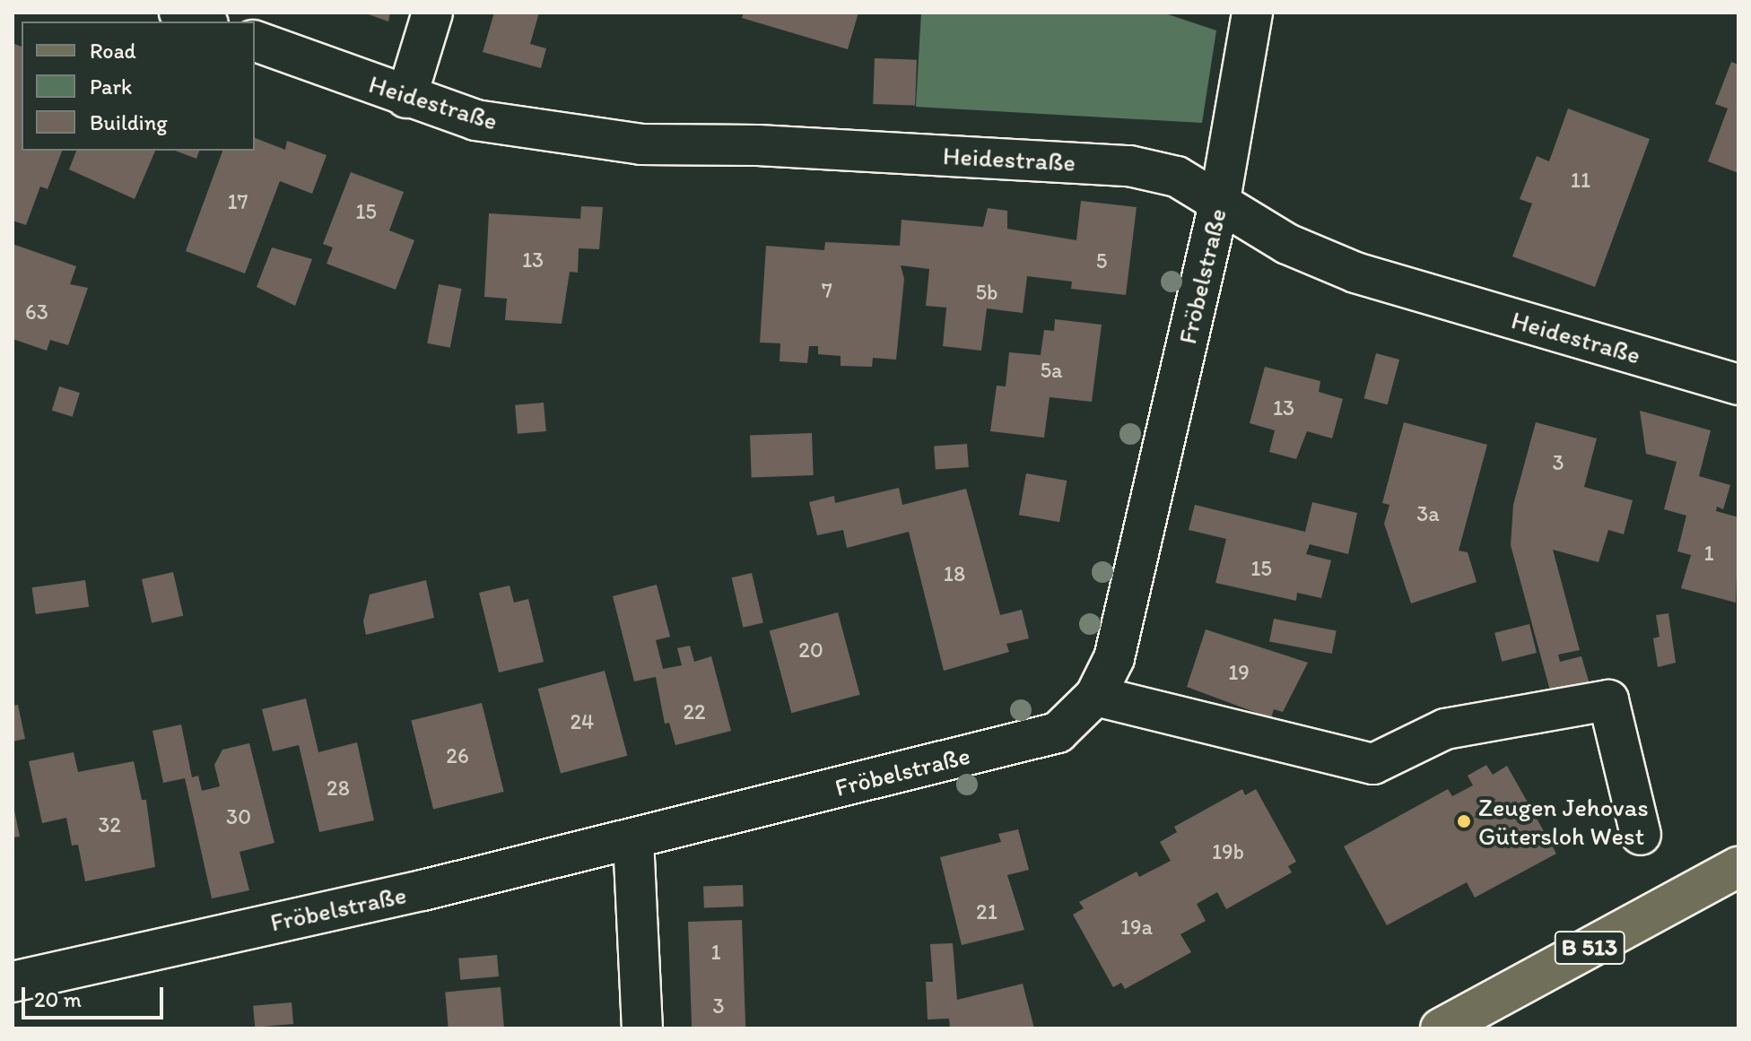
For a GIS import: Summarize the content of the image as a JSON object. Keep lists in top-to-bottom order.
{
  "streets": {
    "main road": ["B 513"],
    "street": ["Heidestraße", "Fröbelstraße"]
  },
  "crossings": [
    ["Heidestraße", "Fröbelstraße"]
  ],
  "places": ["Zeugen Jehovas Gütersloh West"],
  "house_numbers": [
    "11",
    "17",
    "15",
    "13",
    "5",
    "7",
    "5b",
    "63",
    "5a",
    "13",
    "3",
    "3a",
    "1",
    "15",
    "18",
    "20",
    "19",
    "22",
    "24",
    "26",
    "28",
    "30",
    "32",
    "19b",
    "21",
    "19a",
    "1",
    "3"
  ],
  "legend": ["Road", "Park", "Building"],
  "scale_bar": "20 m"
}
